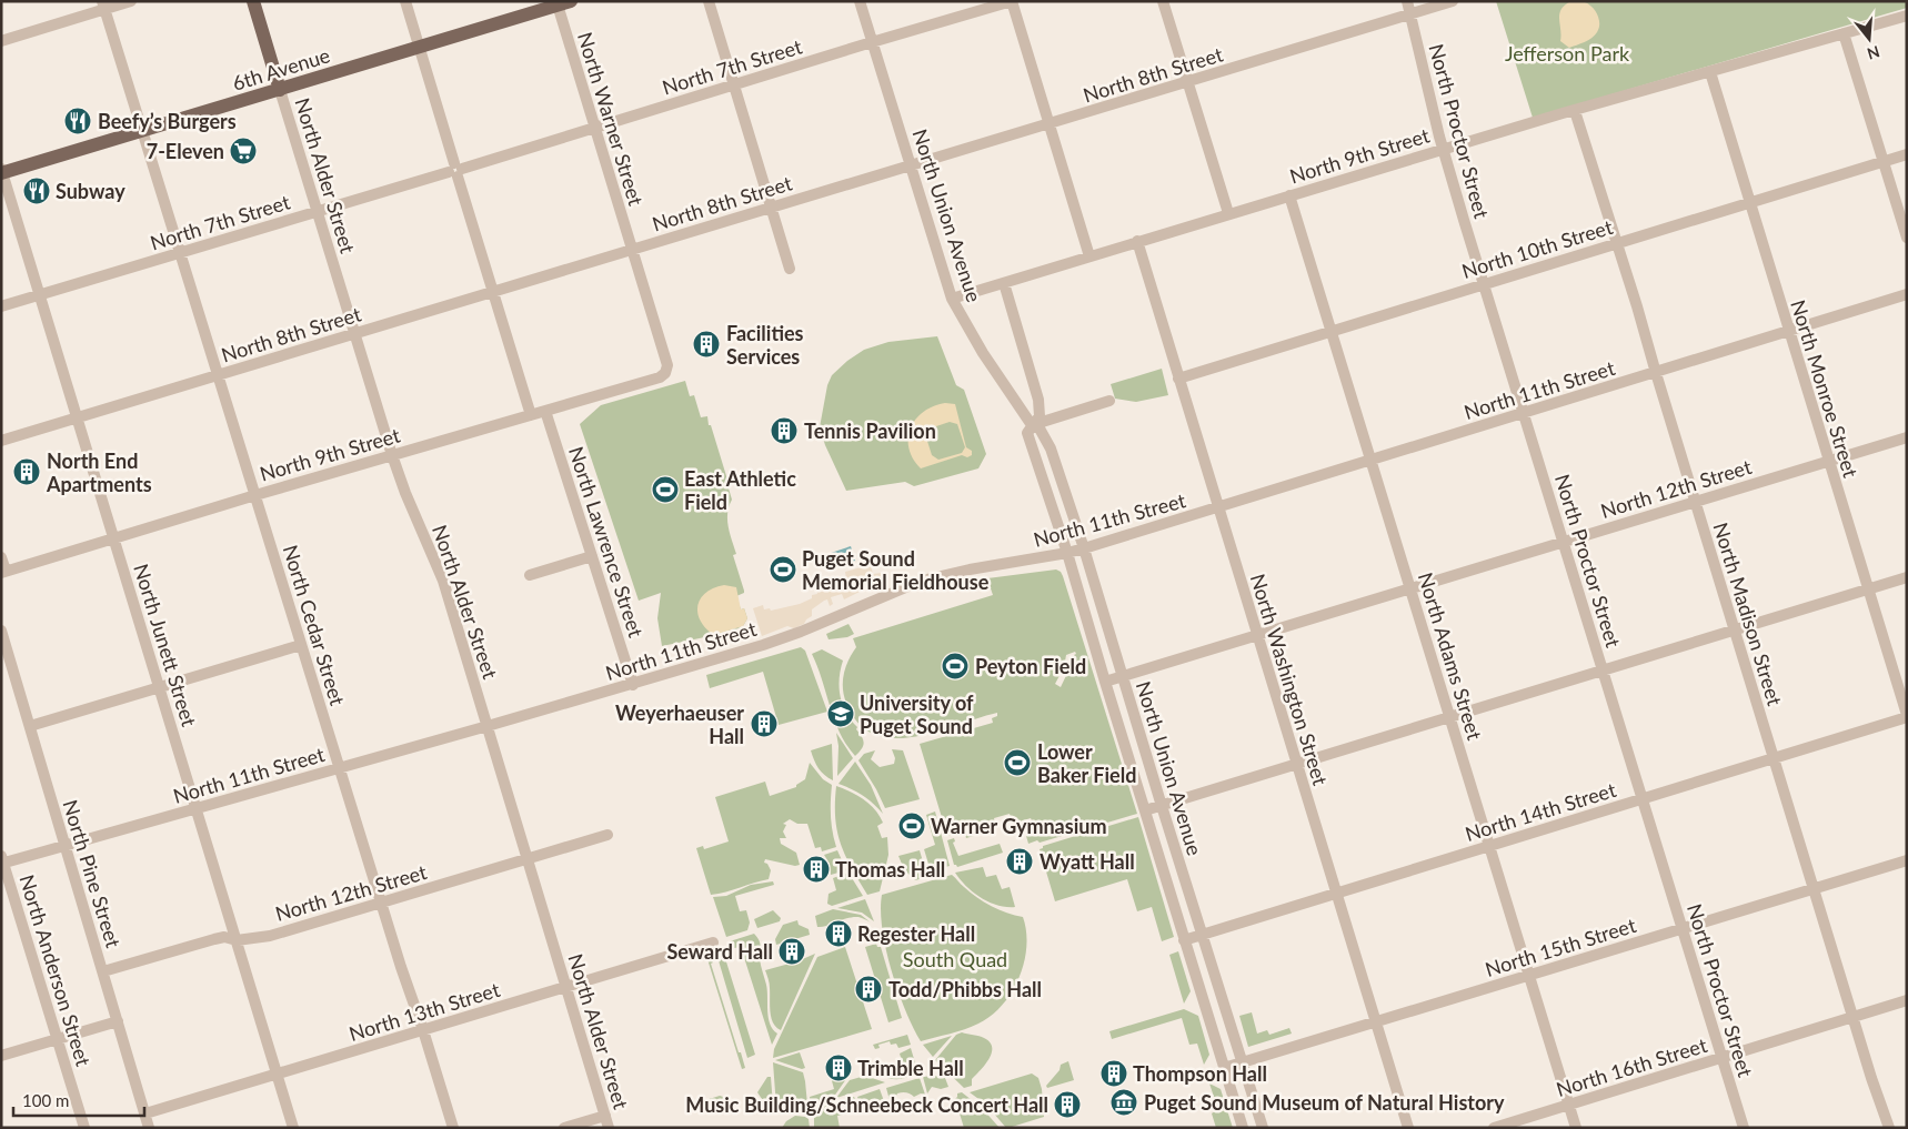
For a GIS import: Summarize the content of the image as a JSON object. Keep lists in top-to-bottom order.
{
  "streets": {
    "main road": ["6th Avenue"],
    "street": [
      "North 7th Street",
      "North 8th Street",
      "North Warner Street",
      "North Proctor Street",
      "North 9th Street",
      "North Alder Street",
      "North Union Avenue",
      "North 10th Street",
      "North Monroe Street",
      "North 11th Street",
      "North 12th Street",
      "North Lawrence Street",
      "North Madison Street",
      "North Cedar Street",
      "North Junett Street",
      "North Adams Street",
      "North Washington Street",
      "North 14th Street",
      "North Pine Street",
      "North 15th Street",
      "North Anderson Street",
      "North 13th Street",
      "North 16th Street"
    ]
  },
  "crossings": [
    ["North 7th Street", "North Warner Street"],
    ["North 7th Street", "North Alder Street"],
    ["North 7th Street", "North Union Avenue"],
    ["North 7th Street", "North Cedar Street"],
    ["North 7th Street", "North Junett Street"],
    ["6th Avenue", "North Warner Street"],
    ["6th Avenue", "North Alder Street"],
    ["6th Avenue", "North Cedar Street"],
    ["6th Avenue", "North Junett Street"],
    ["North 8th Street", "North Warner Street"],
    ["North 8th Street", "North Proctor Street"],
    ["North 8th Street", "North Alder Street"],
    ["North 8th Street", "North Union Avenue"],
    ["North 8th Street", "North Cedar Street"],
    ["North 8th Street", "North Junett Street"],
    ["North Warner Street", "North 9th Street"],
    ["North Proctor Street", "North 9th Street"],
    ["North Proctor Street", "North 10th Street"],
    ["North Proctor Street", "North 11th Street"],
    ["North Proctor Street", "North 12th Street"],
    ["North Proctor Street", "North 14th Street"],
    ["North Proctor Street", "North 15th Street"],
    ["North Proctor Street", "North 16th Street"],
    ["North 9th Street", "North Alder Street"],
    ["North 9th Street", "North Union Avenue"],
    ["North 9th Street", "North Monroe Street"],
    ["North 9th Street", "North Lawrence Street"],
    ["North 9th Street", "North Madison Street"],
    ["North 9th Street", "North Cedar Street"],
    ["North 9th Street", "North Junett Street"],
    ["North 9th Street", "North Adams Street"],
    ["North 9th Street", "North Washington Street"],
    ["North Alder Street", "North 11th Street"],
    ["North Alder Street", "North 12th Street"],
    ["North Alder Street", "North 13th Street"],
    ["North Union Avenue", "North 11th Street"],
    ["North Union Avenue", "North 12th Street"],
    ["North Union Avenue", "North 14th Street"],
    ["North Union Avenue", "North 15th Street"],
    ["North 10th Street", "North Monroe Street"],
    ["North 10th Street", "North Madison Street"],
    ["North 10th Street", "North Adams Street"],
    ["North 10th Street", "North Washington Street"],
    ["North Monroe Street", "North 11th Street"],
    ["North Monroe Street", "North 12th Street"],
    ["North Monroe Street", "North 14th Street"],
    ["North 11th Street", "North Lawrence Street"],
    ["North 11th Street", "North Madison Street"],
    ["North 11th Street", "North Cedar Street"],
    ["North 11th Street", "North Junett Street"],
    ["North 11th Street", "North Adams Street"],
    ["North 11th Street", "North Washington Street"],
    ["North 11th Street", "North Pine Street"],
    ["North 11th Street", "North Anderson Street"],
    ["North 12th Street", "North Madison Street"],
    ["North 12th Street", "North Cedar Street"],
    ["North 12th Street", "North Junett Street"],
    ["North 12th Street", "North Adams Street"],
    ["North 12th Street", "North Washington Street"],
    ["North 12th Street", "North Pine Street"],
    ["North Madison Street", "North 14th Street"],
    ["North Madison Street", "North 15th Street"],
    ["North Madison Street", "North 16th Street"],
    ["North Cedar Street", "North 13th Street"],
    ["North Junett Street", "North 13th Street"],
    ["North Adams Street", "North 14th Street"],
    ["North Adams Street", "North 15th Street"],
    ["North Adams Street", "North 16th Street"],
    ["North Washington Street", "North 14th Street"],
    ["North Washington Street", "North 15th Street"],
    ["North Pine Street", "North 13th Street"]
  ],
  "parks": ["Jefferson Park", "South Quad"],
  "places": {
    "restaurant": ["Beefy’s Burgers", "Subway"],
    "supermarket": ["7-Eleven"],
    "building": [
      "Facilities Services",
      "Tennis Pavilion",
      "North End Apartments",
      "Weyerhaeuser Hall",
      "Wyatt Hall",
      "Thomas Hall",
      "Regester Hall",
      "Seward Hall",
      "Todd/Phibbs Hall",
      "Trimble Hall",
      "Thompson Hall",
      "Music Building/Schneebeck Concert Hall"
    ],
    "sports": [
      "East Athletic Field",
      "Puget Sound Memorial Fieldhouse",
      "Peyton Field",
      "Lower Baker Field",
      "Warner Gymnasium"
    ],
    "school or university": ["University of Puget Sound"],
    "museum": ["Puget Sound Museum of Natural History"]
  },
  "scale_bar": "100 m",
  "north": "bottom"
}
